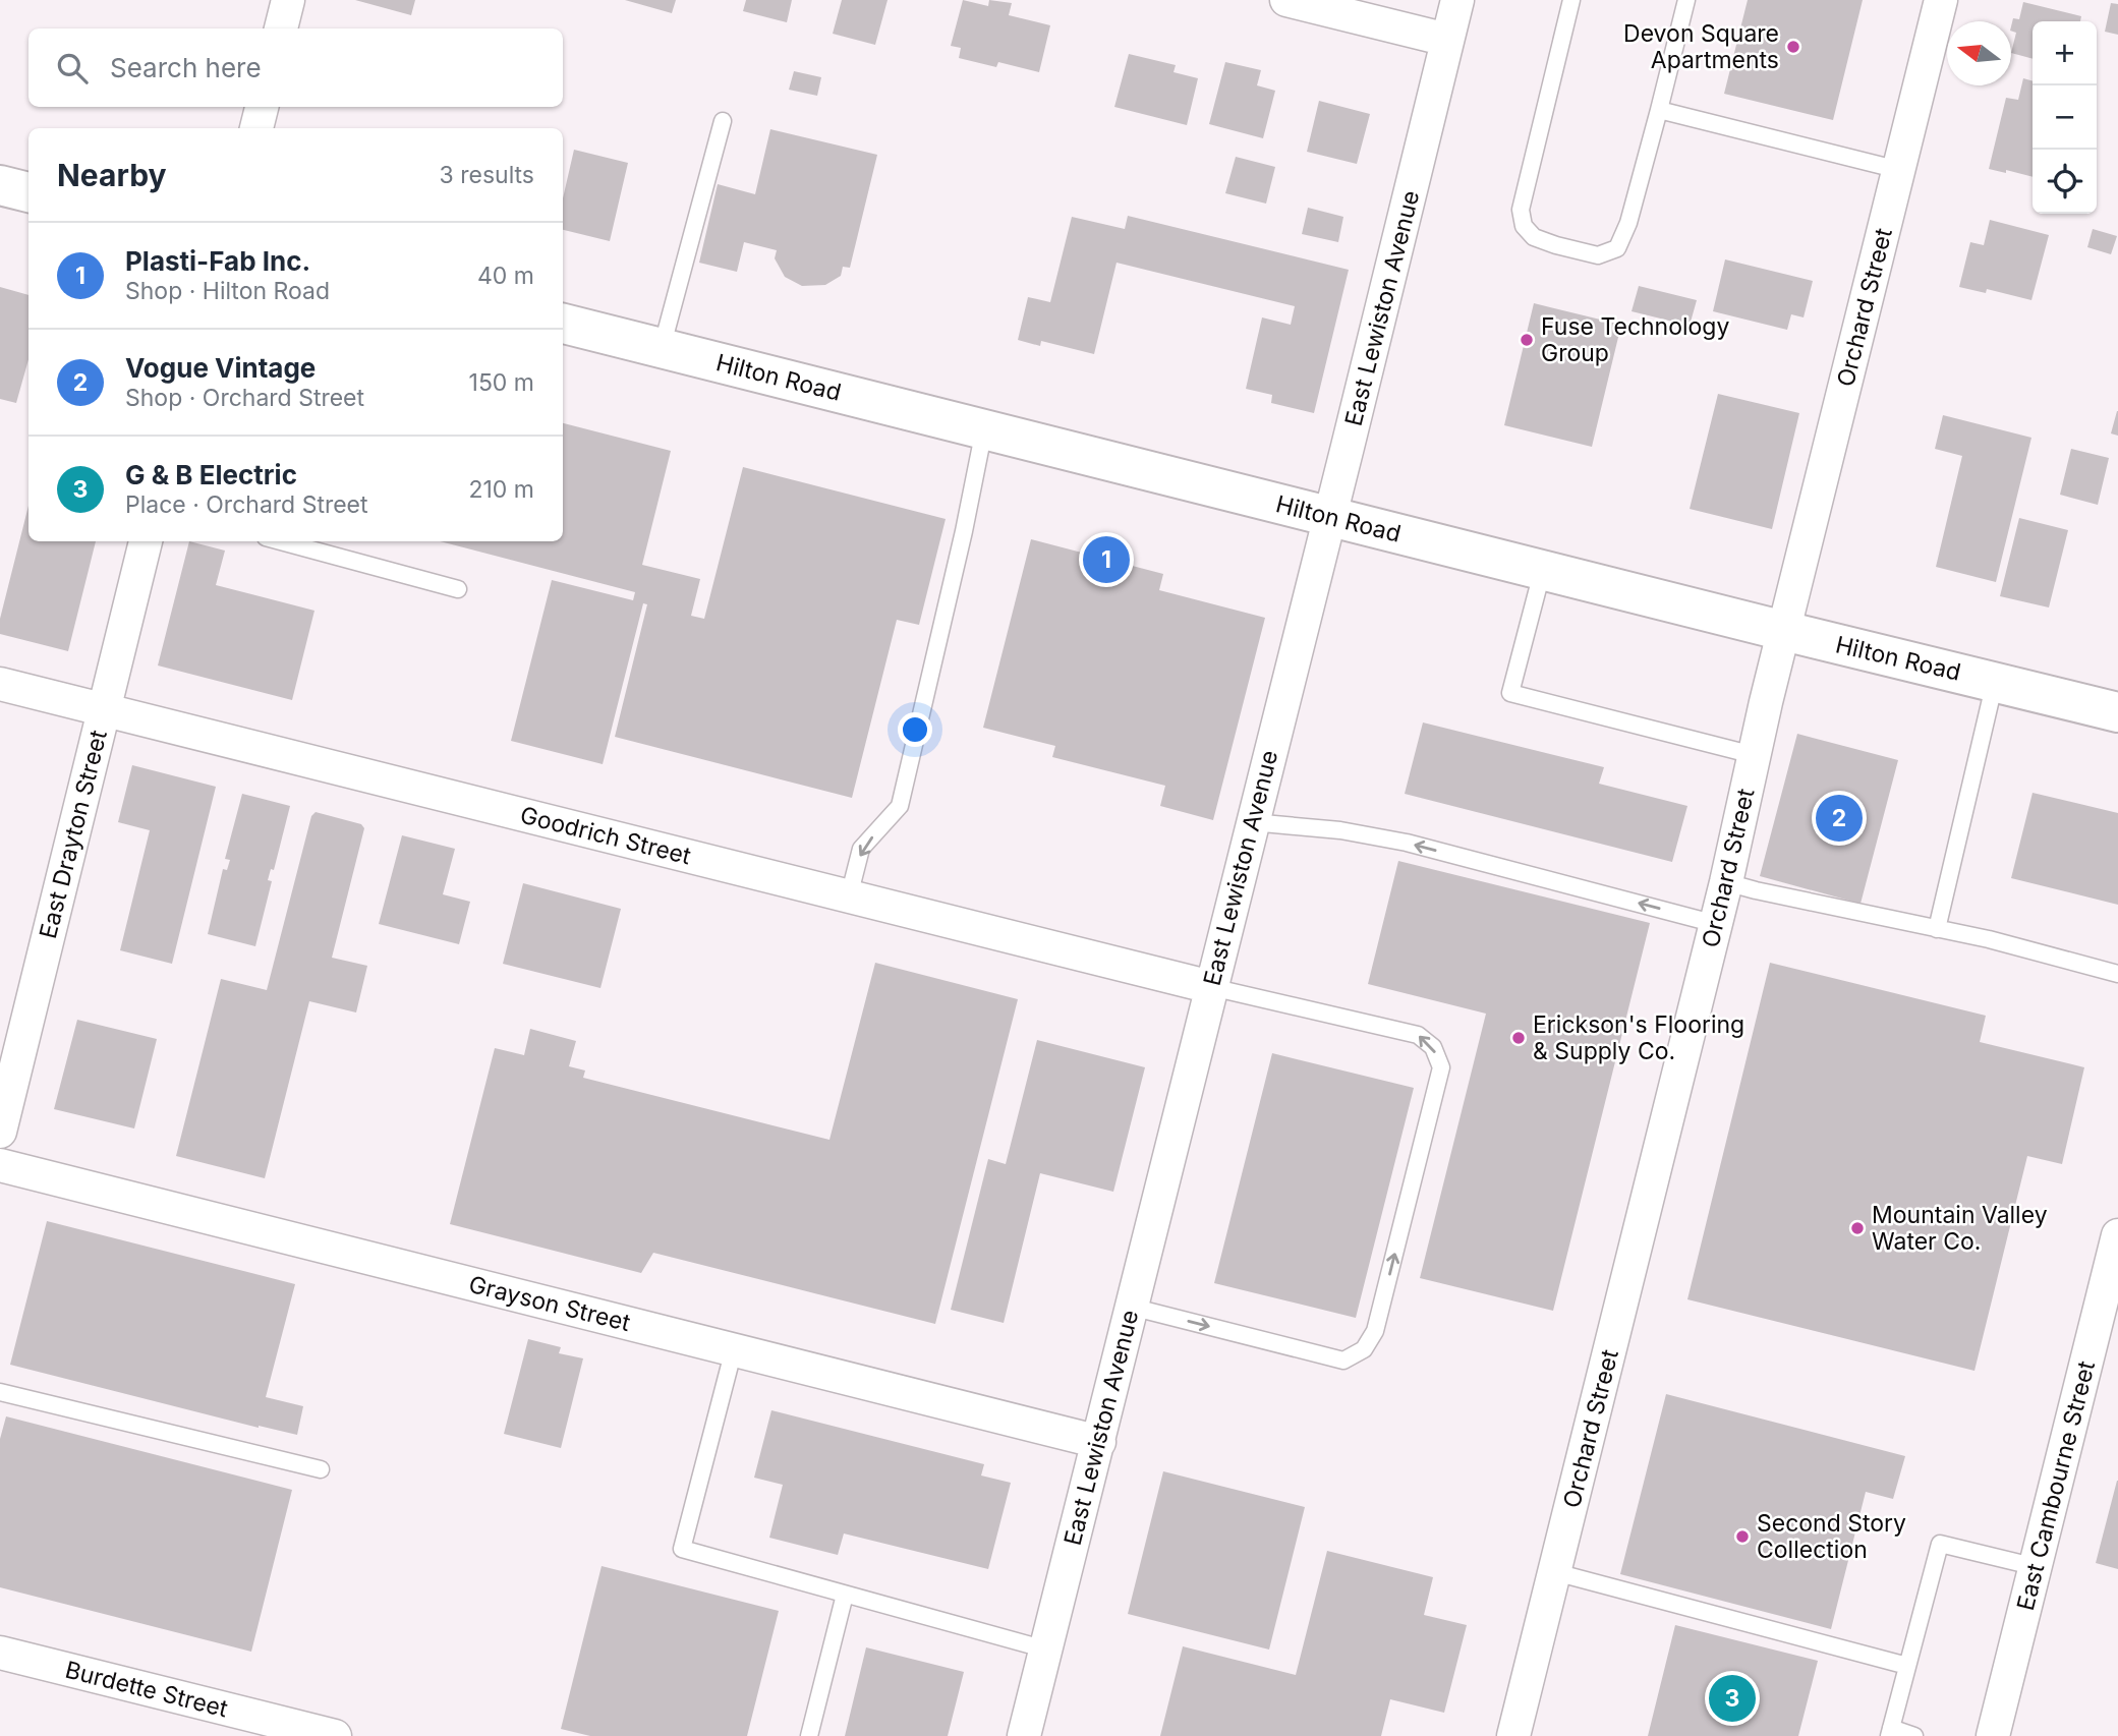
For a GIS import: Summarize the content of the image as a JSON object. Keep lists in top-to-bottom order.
{
  "streets": {
    "street": [
      "Orchard Street",
      "East Lewiston Avenue",
      "Hilton Road",
      "East Drayton Street",
      "Goodrich Street",
      "Grayson Street",
      "East Cambourne Street",
      "Burdette Street"
    ]
  },
  "crossings": [
    ["Orchard Street", "Hilton Road"],
    ["East Lewiston Avenue", "Hilton Road"],
    ["East Lewiston Avenue", "Goodrich Street"],
    ["East Lewiston Avenue", "Grayson Street"],
    ["East Drayton Street", "Goodrich Street"]
  ],
  "places": [
    "Devon Square Apartments",
    "Fuse Technology Group",
    "Erickson's Flooring & Supply Co.",
    "Mountain Valley Water Co.",
    "Second Story Collection"
  ],
  "north": "left",
  "page": {
    "map_buttons": ["+", "−"],
    "search": "Search here",
    "heading": ["Nearby", "3 results"],
    "list": [
      {
        "mark": "1",
        "name": "Plasti-Fab Inc.",
        "note": "Shop · Hilton Road",
        "value": "40 m"
      },
      {
        "mark": "2",
        "name": "Vogue Vintage",
        "note": "Shop · Orchard Street",
        "value": "150 m"
      },
      {
        "mark": "3",
        "name": "G & B Electric",
        "note": "Place · Orchard Street",
        "value": "210 m"
      }
    ],
    "pins": ["1", "2", "3"]
  }
}
